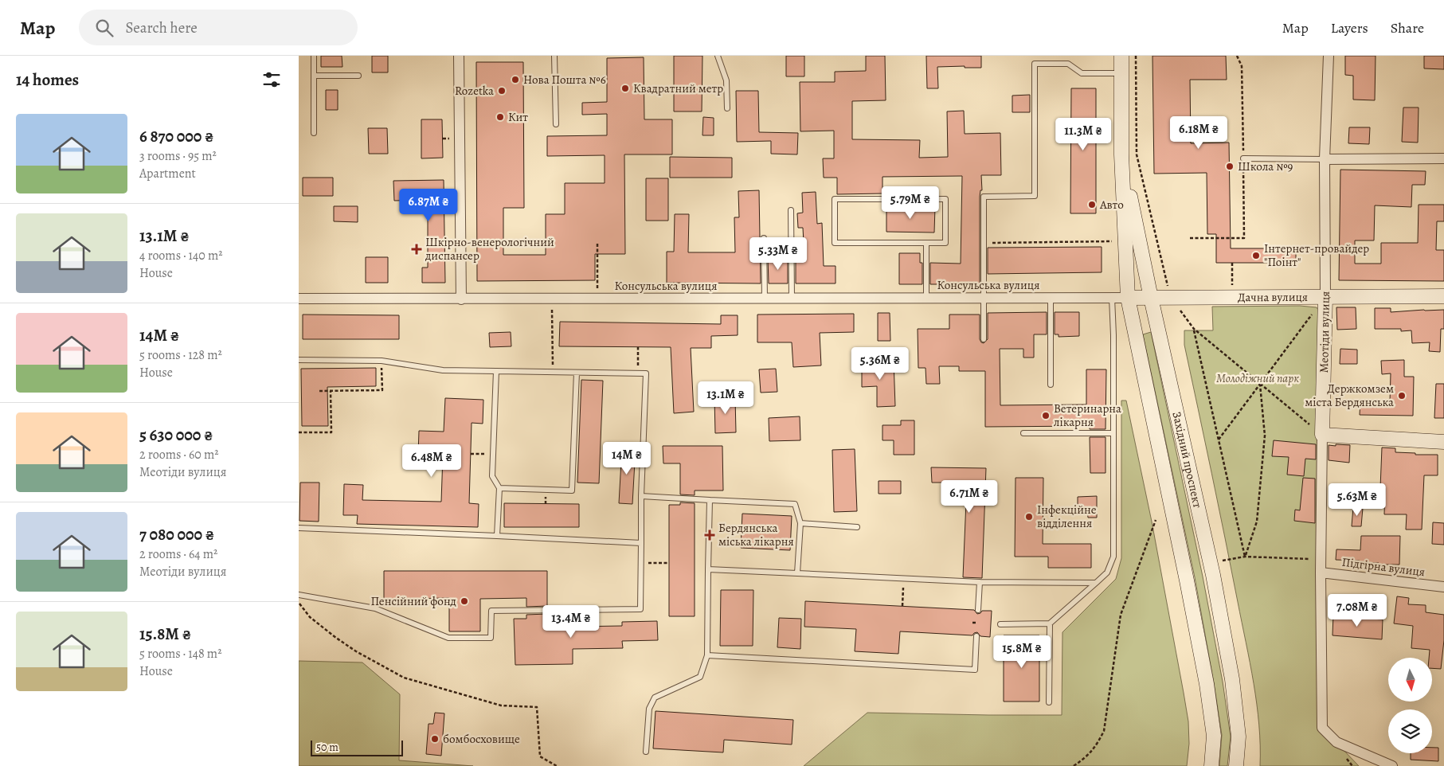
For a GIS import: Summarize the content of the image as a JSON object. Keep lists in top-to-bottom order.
{
  "streets": {
    "main road": ["Дачна вулиця", "Меотіди вулиця", "Західний проспект"],
    "street": ["Консульська вулиця", "Підгірна вулиця"]
  },
  "crossings": [
    ["Консульська вулиця", "Дачна вулиця"],
    ["Консульська вулиця", "Західний проспект"],
    ["Дачна вулиця", "Меотіди вулиця"],
    ["Дачна вулиця", "Західний проспект"],
    ["Меотіди вулиця", "Підгірна вулиця"]
  ],
  "parks": ["Молодіжний парк"],
  "places": {
    "other": [
      "Нова Пошта №6",
      "Квадратний метр",
      "Rozetka",
      "Кит",
      "Школа №9",
      "Авто",
      "Інтернет-провайдер \"Поінт\"",
      "Держкомзем міста Бердянська",
      "Ветеринарна лікарня",
      "Інфекційне відділення",
      "Пенсійний фонд",
      "бомбосховище"
    ],
    "health": ["Шкірно-венерологічний диспансер", "Бердянська міська лікарня"]
  },
  "scale_bar": "50 m",
  "north": "bottom",
  "page": {
    "header": "Map",
    "search": "Search here",
    "nav": ["Map", "Layers", "Share"],
    "heading": "14 homes",
    "list": [
      {
        "name": "6 870 000 ₴",
        "note": "3 rooms · 95 m² · Apartment"
      },
      {
        "name": "13.1M ₴",
        "note": "4 rooms · 140 m² · House"
      },
      {
        "name": "14M ₴",
        "note": "5 rooms · 128 m² · House"
      },
      {
        "name": "5 630 000 ₴",
        "note": "2 rooms · 60 m² · Меотіди вулиця"
      },
      {
        "name": "7 080 000 ₴",
        "note": "2 rooms · 64 m² · Меотіди вулиця"
      },
      {
        "name": "15.8M ₴",
        "note": "5 rooms · 148 m² · House"
      }
    ],
    "price": [
      "6.18M ₴",
      "11.3M ₴",
      "5.79M ₴",
      "6.87M ₴",
      "5.33M ₴",
      "5.36M ₴",
      "13.1M ₴",
      "14M ₴",
      "6.48M ₴",
      "6.71M ₴",
      "5.63M ₴",
      "7.08M ₴",
      "13.4M ₴",
      "15.8M ₴"
    ],
    "scale": "50 m"
  }
}
